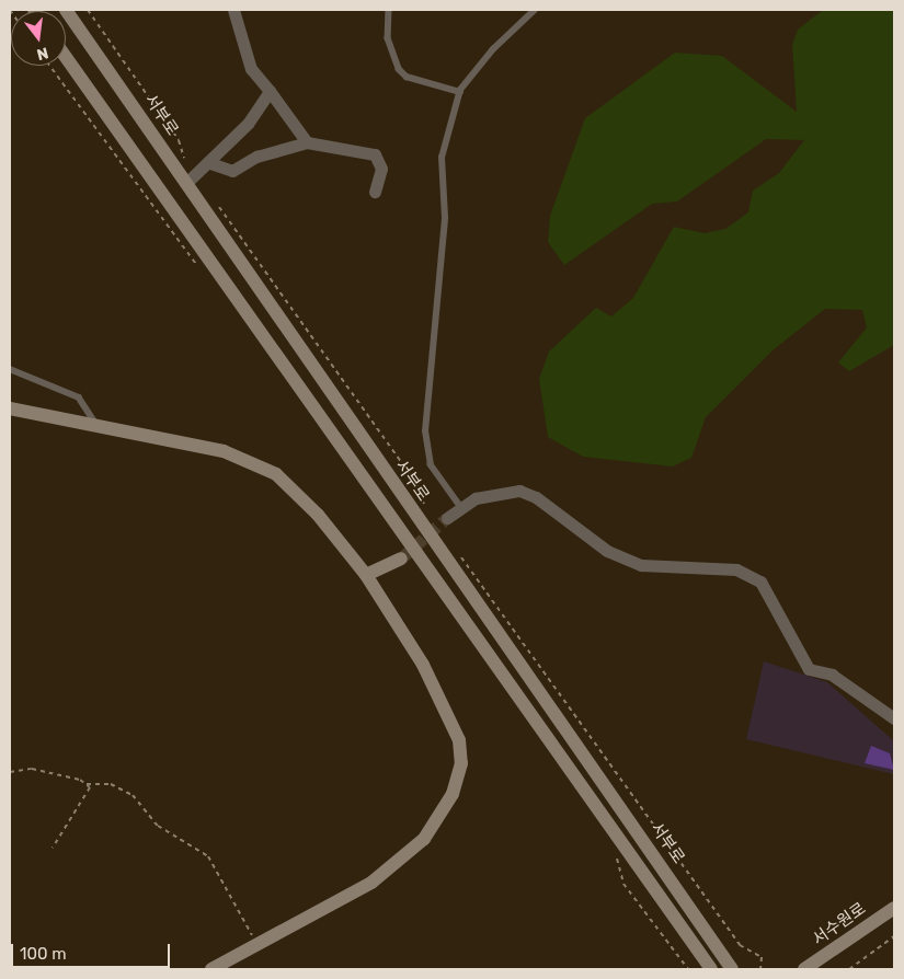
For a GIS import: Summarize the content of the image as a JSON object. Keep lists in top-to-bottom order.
{
  "streets": {
    "main road": ["서부로", "서수원로"]
  },
  "scale_bar": "100 m",
  "north": "bottom"
}
